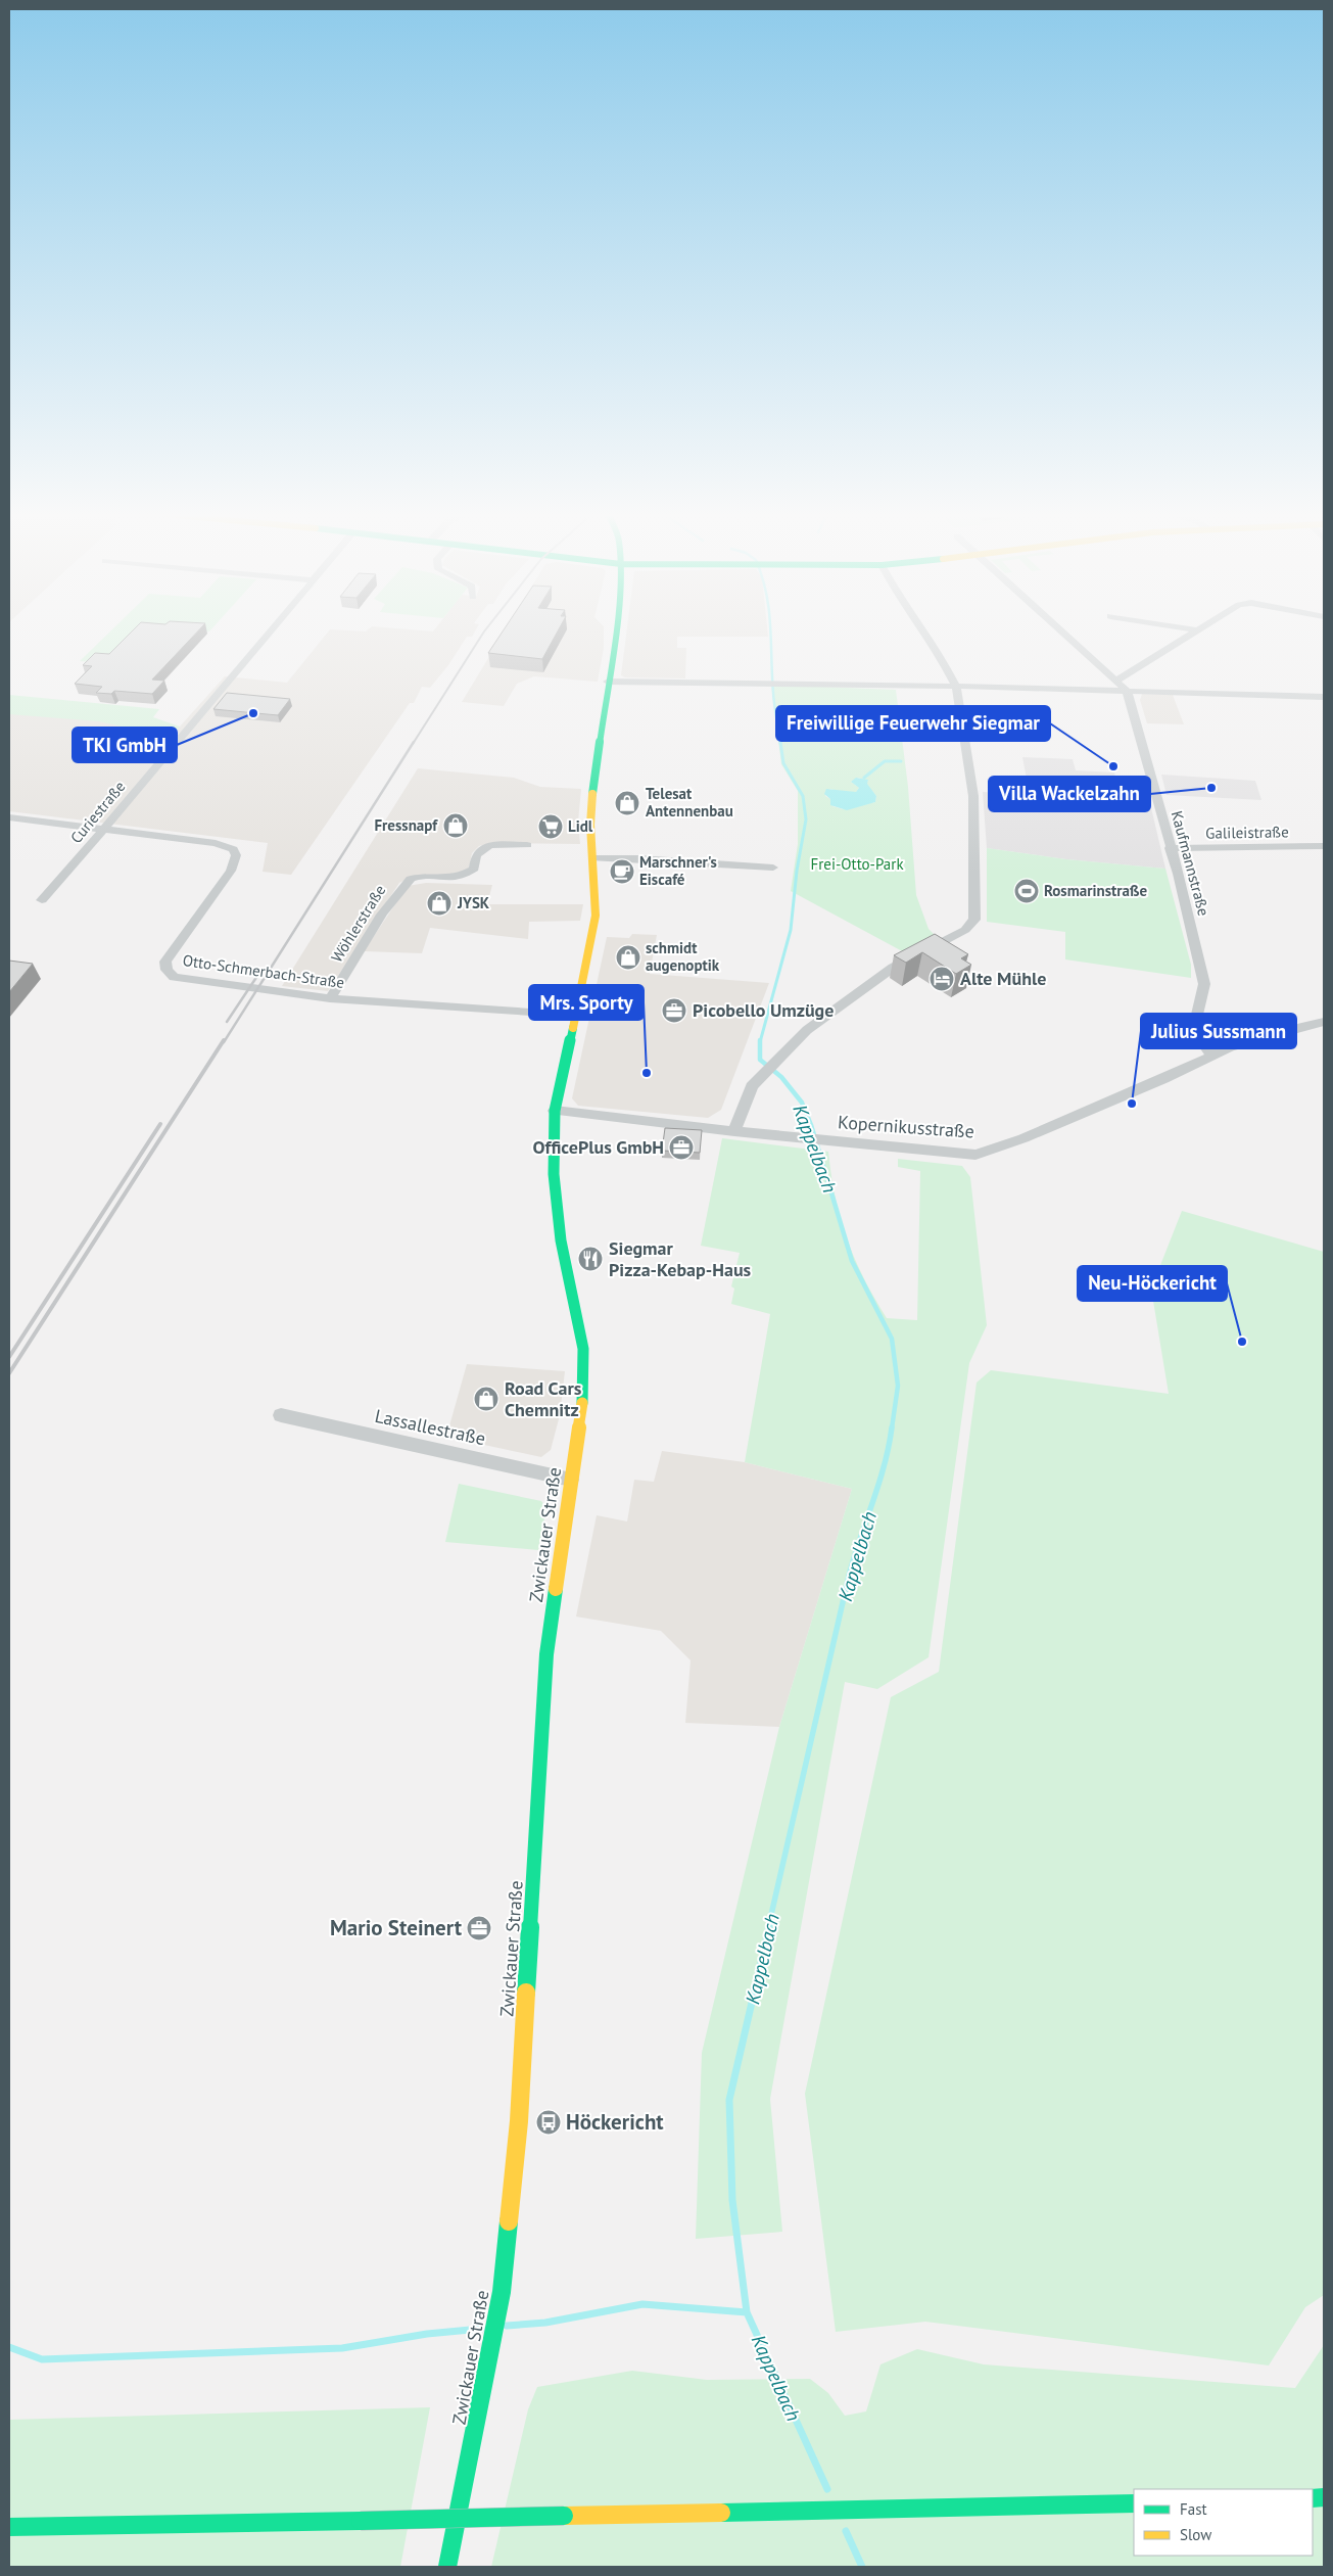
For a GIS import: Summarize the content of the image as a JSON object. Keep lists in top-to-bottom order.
{
  "streets": {
    "main road": ["Zwickauer Straße"],
    "street": [
      "Curiestraße",
      "Galileistraße",
      "Kaufmannstraße",
      "Wöhlerstraße",
      "Otto-Schmerbach-Straße",
      "Kopernikusstraße",
      "Lassallestraße"
    ]
  },
  "crossings": [
    ["Curiestraße", "Otto-Schmerbach-Straße"],
    ["Galileistraße", "Kaufmannstraße"],
    ["Kaufmannstraße", "Kopernikusstraße"],
    ["Wöhlerstraße", "Otto-Schmerbach-Straße"],
    ["Otto-Schmerbach-Straße", "Zwickauer Straße"],
    ["Kopernikusstraße", "Zwickauer Straße"],
    ["Lassallestraße", "Zwickauer Straße"]
  ],
  "water": ["Kappelbach"],
  "parks": ["Frei-Otto-Park"],
  "places": {
    "other": [
      "TKI GmbH",
      "Freiwillige Feuerwehr Siegmar",
      "Villa Wackelzahn",
      "Mrs. Sporty",
      "Julius Sussmann",
      "Neu-Höckericht"
    ],
    "shop": [
      "Telesat Antennenbau",
      "Fressnapf",
      "JYSK",
      "schmidt augenoptik",
      "Road Cars Chemnitz"
    ],
    "supermarket": ["Lidl"],
    "cafe": ["Marschner's Eiscafé"],
    "sports": ["Rosmarinstraße"],
    "hotel": ["Alte Mühle"],
    "office": ["Picobello Umzüge", "OfficePlus GmbH", "Mario Steinert"],
    "restaurant": ["Siegmar Pizza-Kebap-Haus"],
    "bus stop": ["Höckericht"]
  },
  "legend": ["Fast", "Slow"]
}
